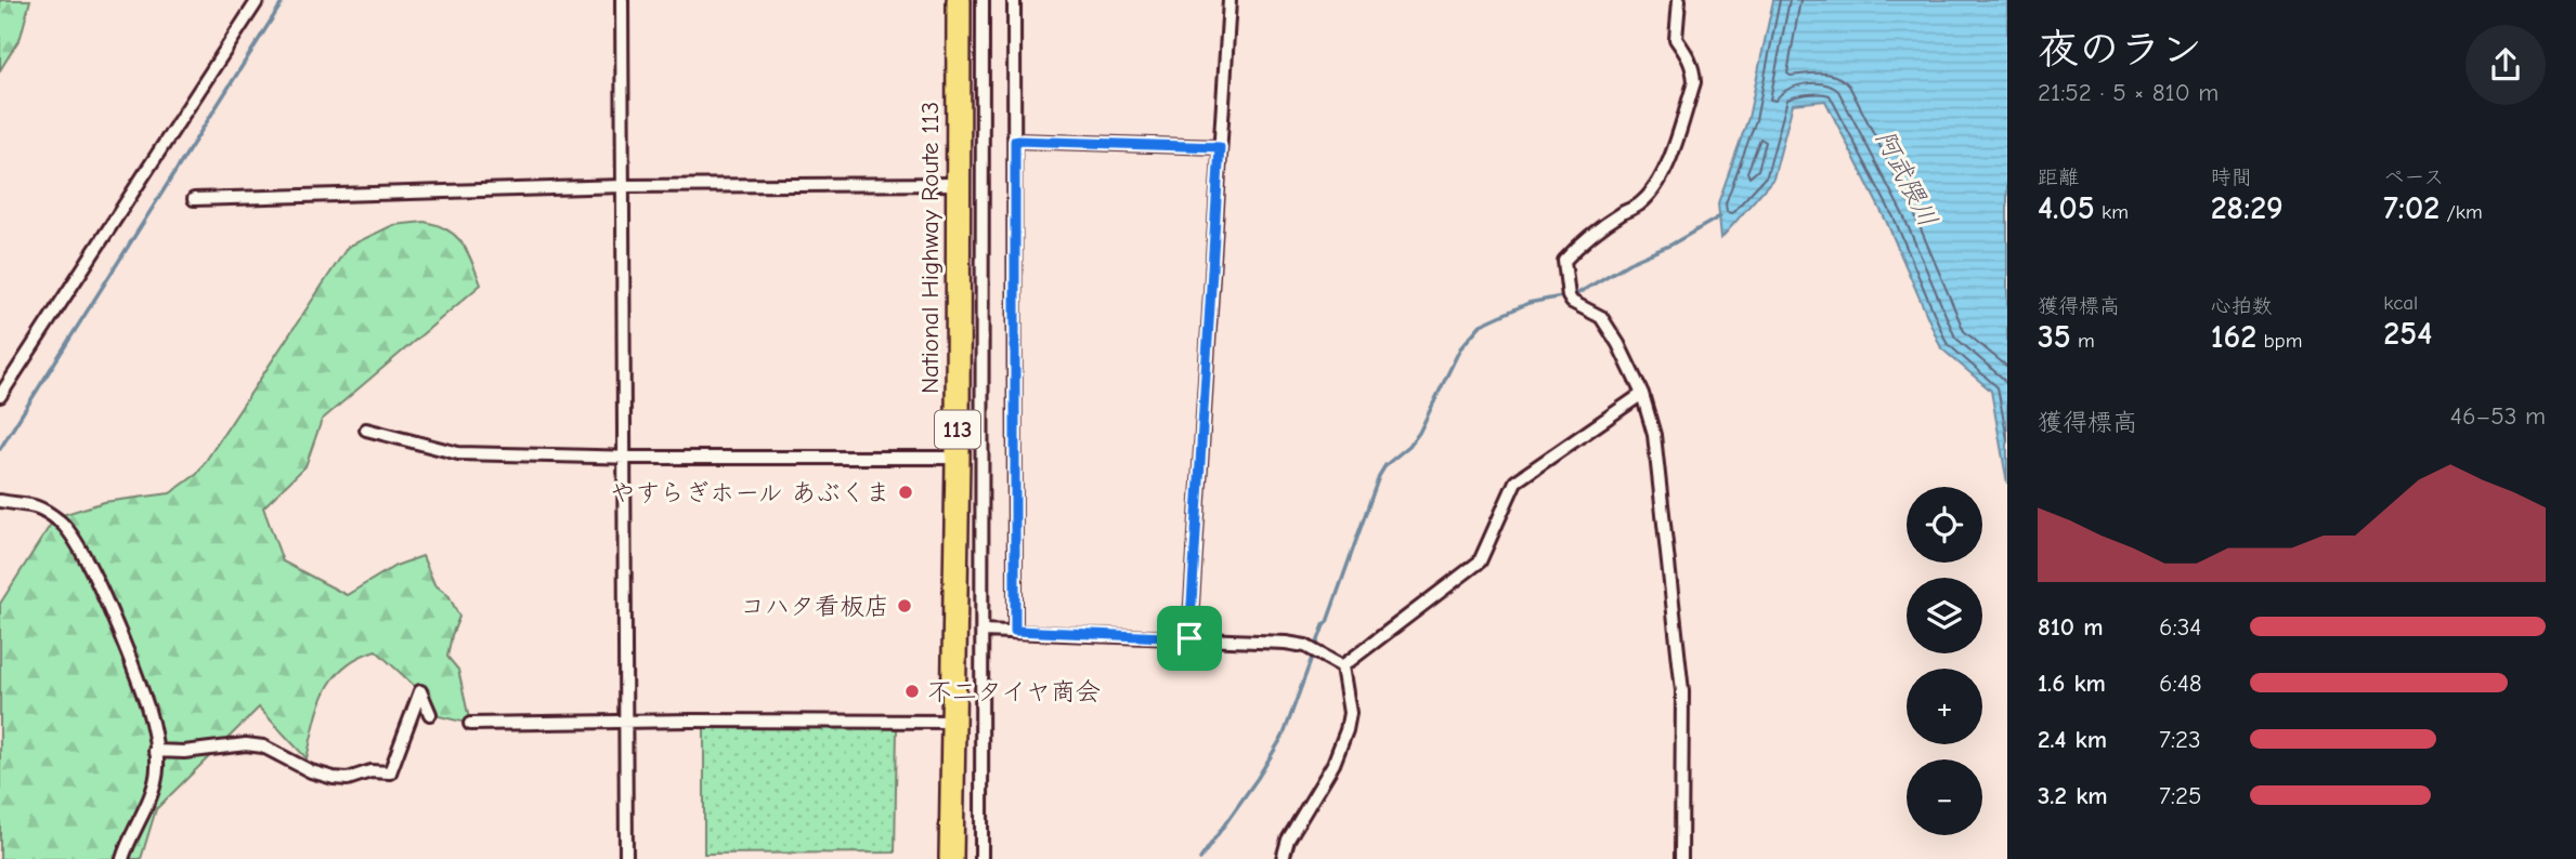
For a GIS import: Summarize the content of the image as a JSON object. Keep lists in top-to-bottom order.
{
  "streets": {
    "highway": ["National Highway Route 113", "113"]
  },
  "water": ["阿武隈川"],
  "places": ["やすらぎホール あぶくま", "コハタ看板店", "不二タイヤ商会"],
  "page": {
    "heading": ["夜のラン", "21:52 · 5 × 810 m"],
    "stats": [
      ["距離", "4.05 km"],
      ["時間", "28:29"],
      ["ペース", "7:02 /km"],
      ["獲得標高", "35 m"],
      ["心拍数", "162 bpm"],
      ["kcal", "254"]
    ],
    "chart": ["獲得標高", "46–53 m"],
    "map_buttons": ["+", "−"],
    "list": [
      {
        "name": "810 m",
        "note": "6:34"
      },
      {
        "name": "1.6 km",
        "note": "6:48"
      },
      {
        "name": "2.4 km",
        "note": "7:23"
      },
      {
        "name": "3.2 km",
        "note": "7:25"
      }
    ]
  }
}
